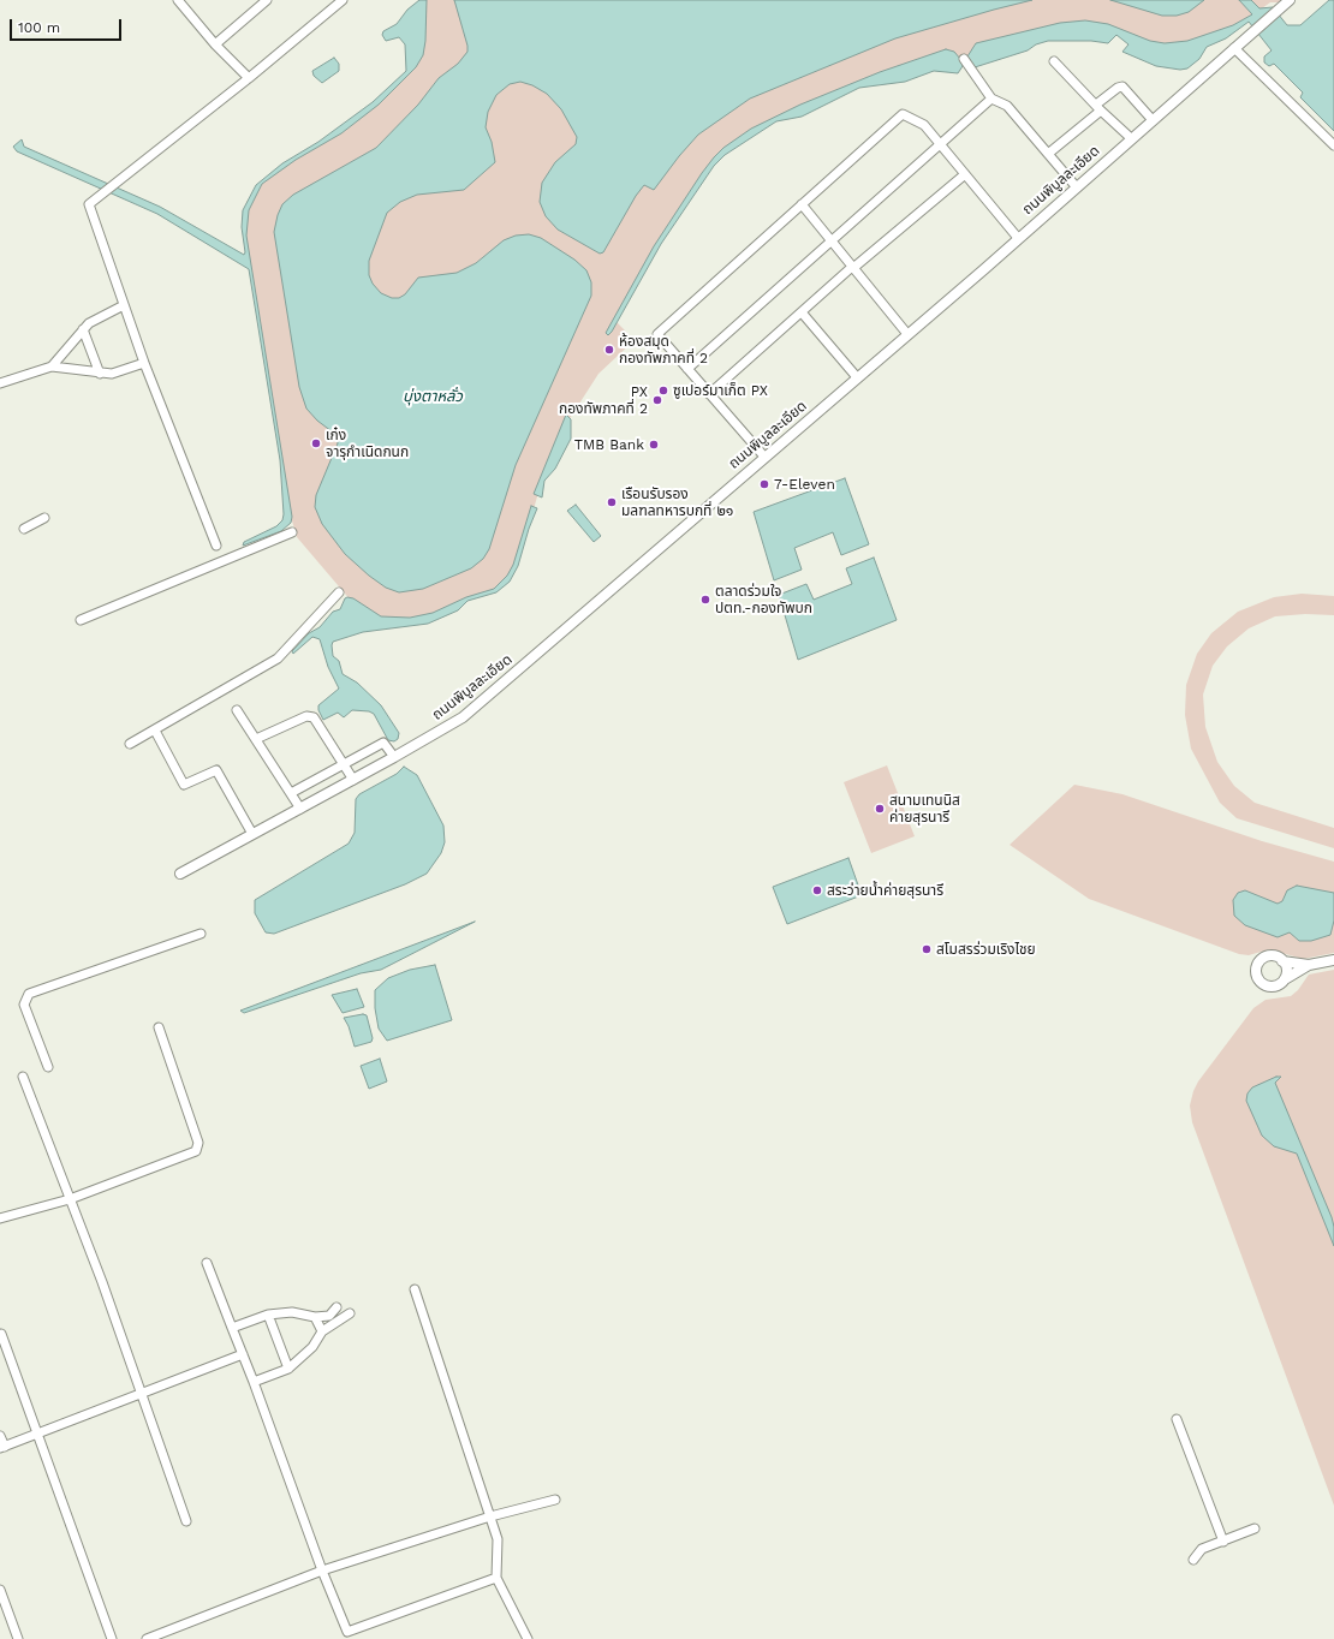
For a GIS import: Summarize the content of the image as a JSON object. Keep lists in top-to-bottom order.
{
  "streets": {
    "street": ["ถนนพิบูลละเอียด"]
  },
  "water": ["บุ่งตาหลั่ว"],
  "places": [
    "ห้องสมุด กองทัพภาคที่ 2",
    "ซูเปอร์มาเก็ต PX",
    "PX กองทัพภาคที่ 2",
    "เก๋ง จารุกำเนิดกนก",
    "TMB Bank",
    "7-Eleven",
    "เรือนรับรอง มลฑลทหารบกที่ ๒๑",
    "ตลาดร่วมใจ ปตท.-กองทัพบก",
    "สนามเทนนิส ค่ายสุรนารี",
    "สระว่ายนํ้าค่ายสุรนารี",
    "สโมสรร่วมเริงไชย"
  ],
  "scale_bar": "100 m"
}
